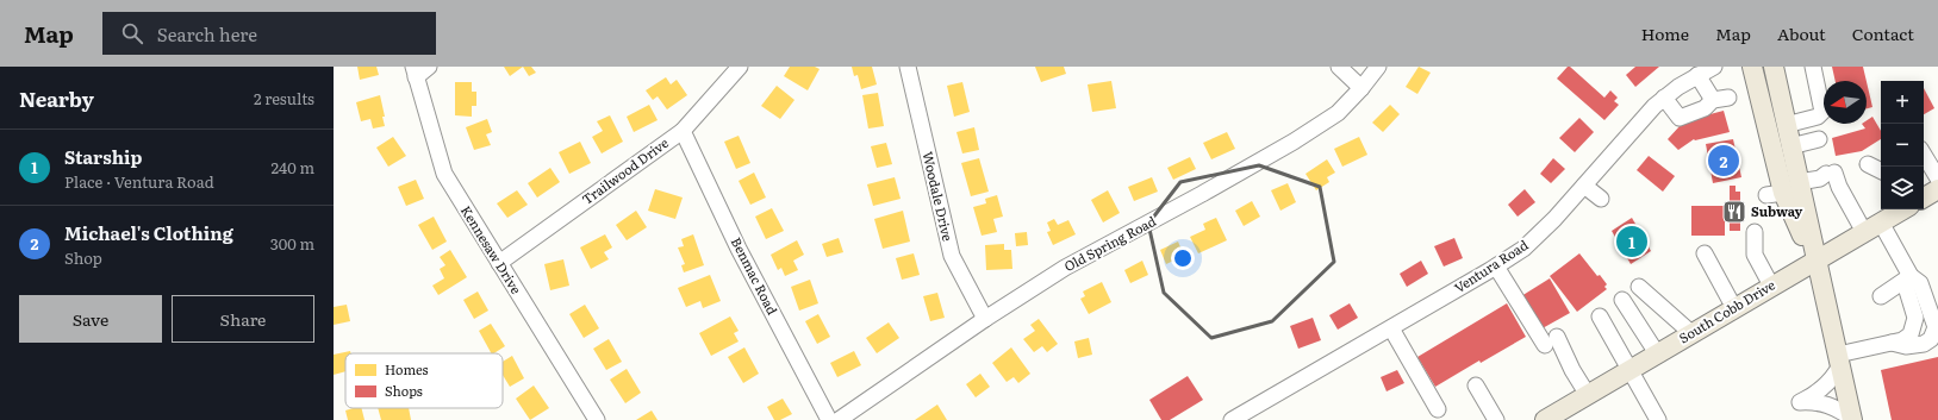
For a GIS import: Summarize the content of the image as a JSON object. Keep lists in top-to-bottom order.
{
  "streets": {
    "main road": ["South Cobb Drive"],
    "street": [
      "Trailwood Drive",
      "Woodale Drive",
      "Old Spring Road",
      "Kennesaw Drive",
      "Ventura Road",
      "Benmac Road"
    ]
  },
  "crossings": [
    ["Trailwood Drive", "Kennesaw Drive"],
    ["Trailwood Drive", "Benmac Road"],
    ["Woodale Drive", "Old Spring Road"]
  ],
  "places": {
    "restaurant": ["Subway"]
  },
  "legend": ["Homes", "Shops"],
  "north": "left",
  "page": {
    "header": "Map",
    "search": "Search here",
    "nav": [
      "Home",
      "Map",
      "About",
      "Contact"
    ],
    "heading": ["Nearby", "2 results"],
    "map_buttons": ["+", "−"],
    "list": [
      {
        "mark": "1",
        "name": "Starship",
        "note": "Place · Ventura Road",
        "value": "240 m"
      },
      {
        "mark": "2",
        "name": "Michael's Clothing",
        "note": "Shop",
        "value": "300 m"
      }
    ],
    "pins": ["2", "1"],
    "buttons": ["Save", "Share"]
  }
}
